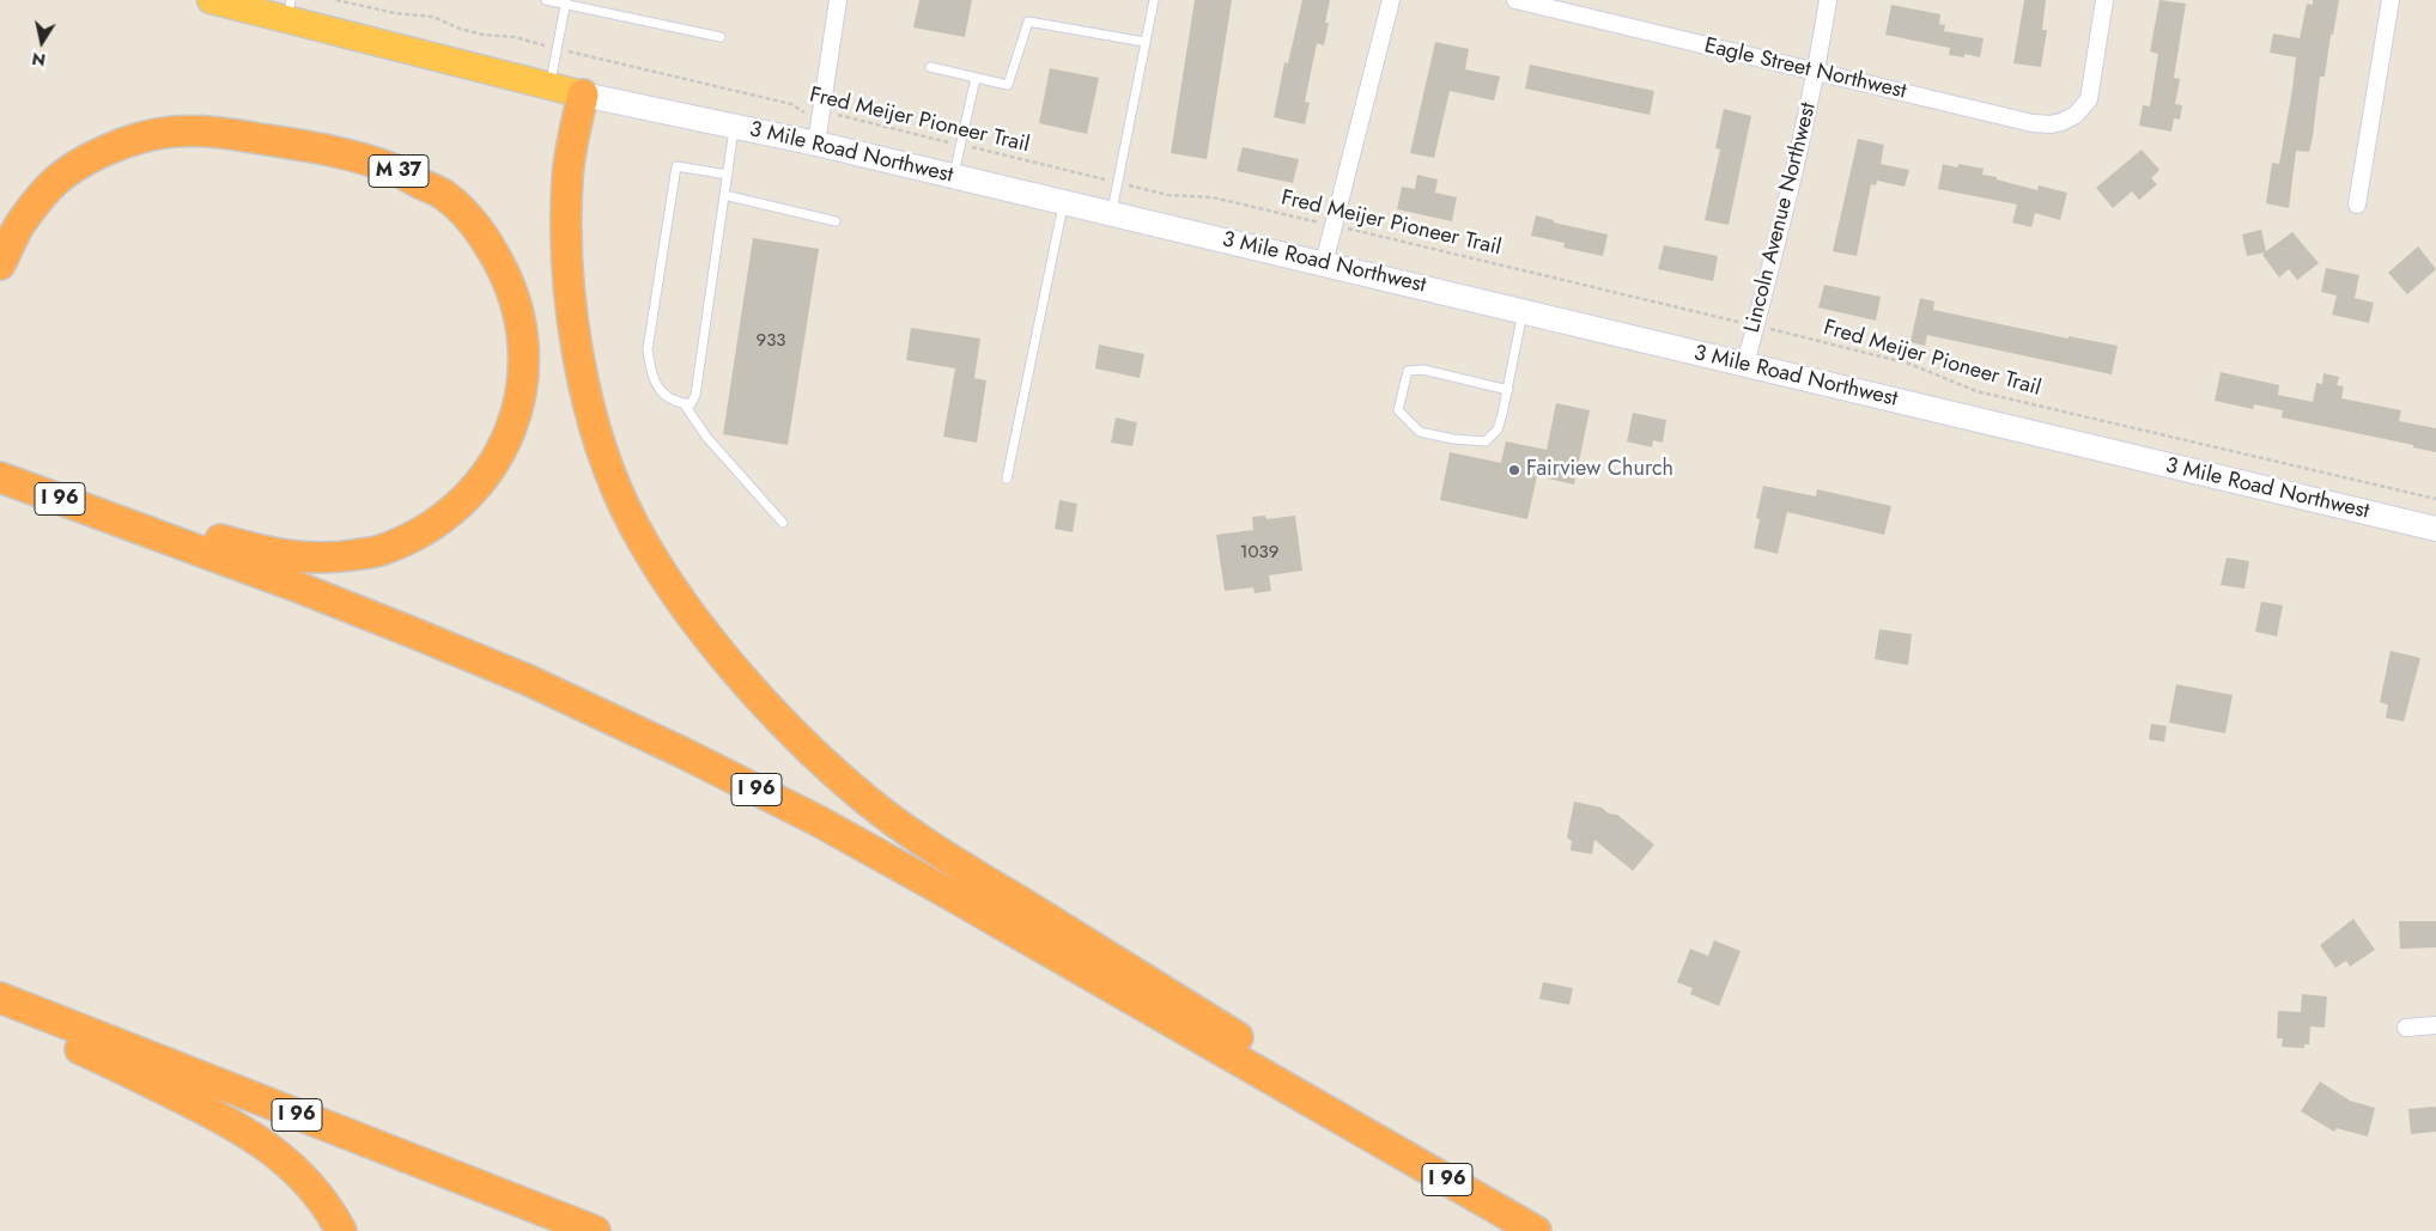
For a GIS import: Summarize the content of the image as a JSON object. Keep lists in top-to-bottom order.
{
  "streets": {
    "highway": ["3 Mile Road Northwest", "M 37", "I 96"],
    "street": ["Eagle Street Northwest", "Lincoln Avenue Northwest"],
    "path": ["Fred Meijer Pioneer Trail"]
  },
  "crossings": [
    ["Eagle Street Northwest", "Lincoln Avenue Northwest"],
    ["Fred Meijer Pioneer Trail", "Lincoln Avenue Northwest"],
    ["3 Mile Road Northwest", "Lincoln Avenue Northwest"],
    ["M 37", "I 96"]
  ],
  "places": ["Fairview Church"],
  "house_numbers": ["933", "1039"],
  "north": "bottom"
}
